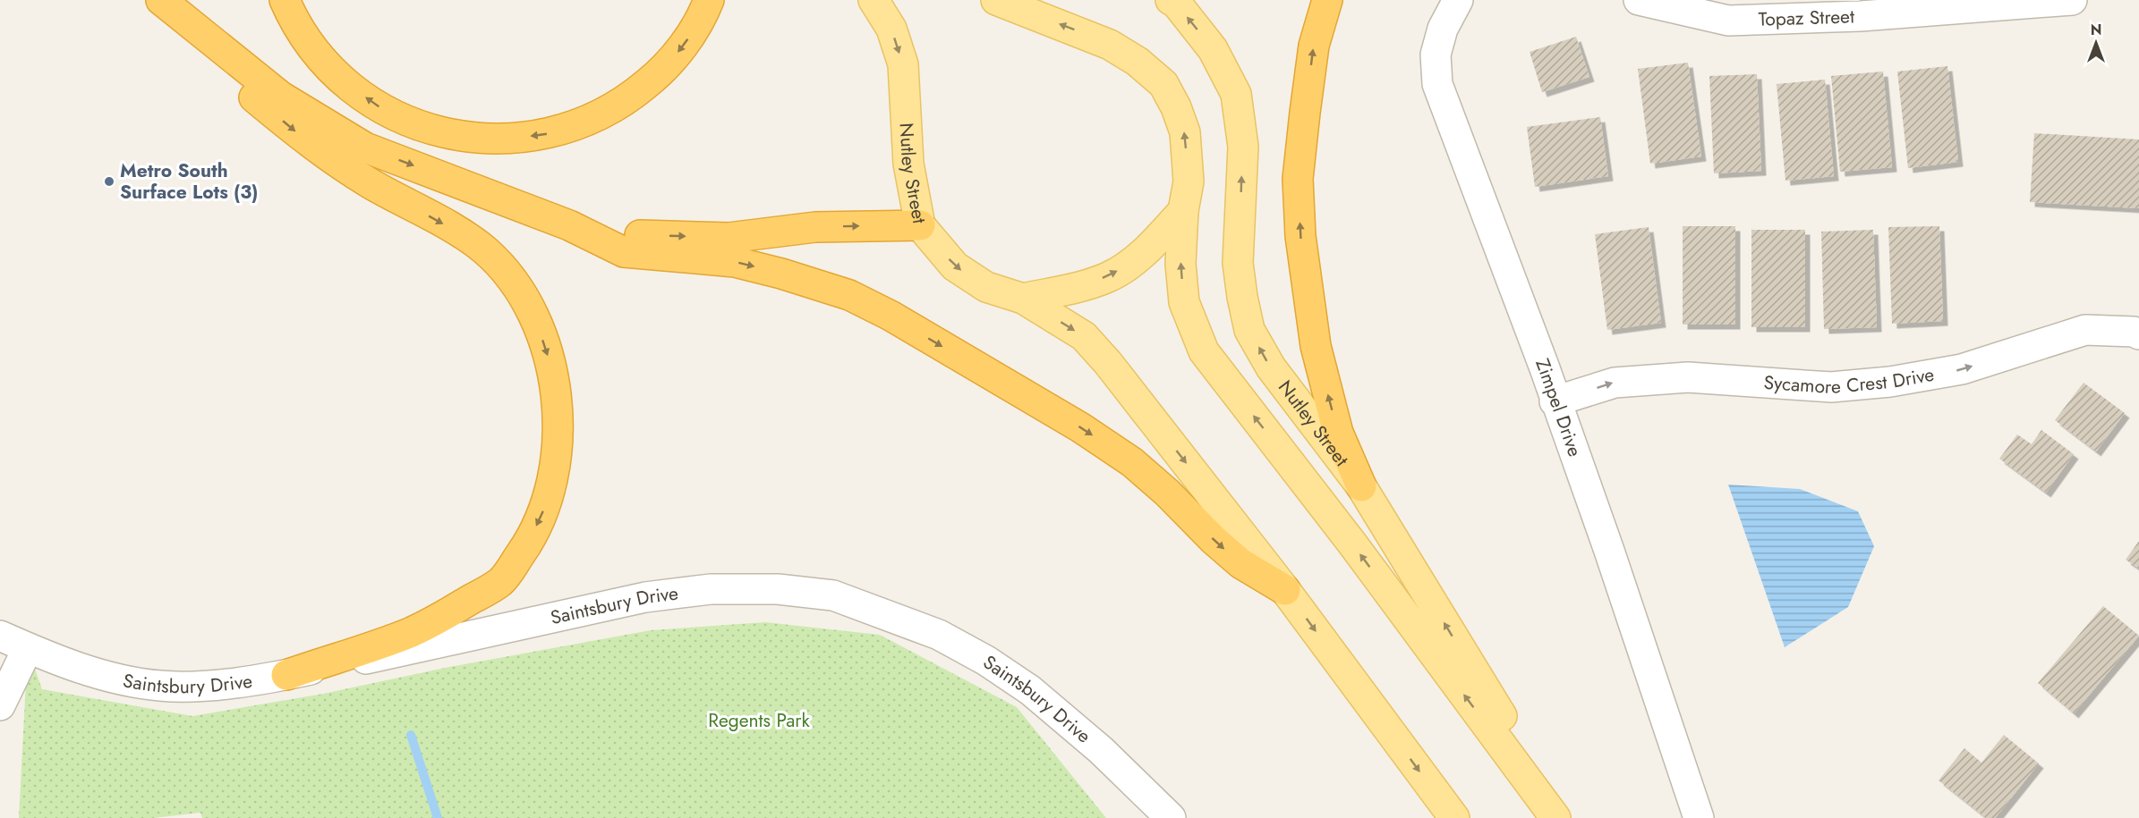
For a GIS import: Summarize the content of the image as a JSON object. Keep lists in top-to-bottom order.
{
  "streets": {
    "main road": ["Nutley Street"],
    "street": [
      "Topaz Street",
      "Sycamore Crest Drive",
      "Zimpel Drive",
      "Saintsbury Drive"
    ]
  },
  "crossings": [
    ["Sycamore Crest Drive", "Zimpel Drive"]
  ],
  "one_way": ["Sycamore Crest Drive"],
  "parks": ["Regents Park"],
  "places": ["Metro South Surface Lots (3)"],
  "north": "top"
}
